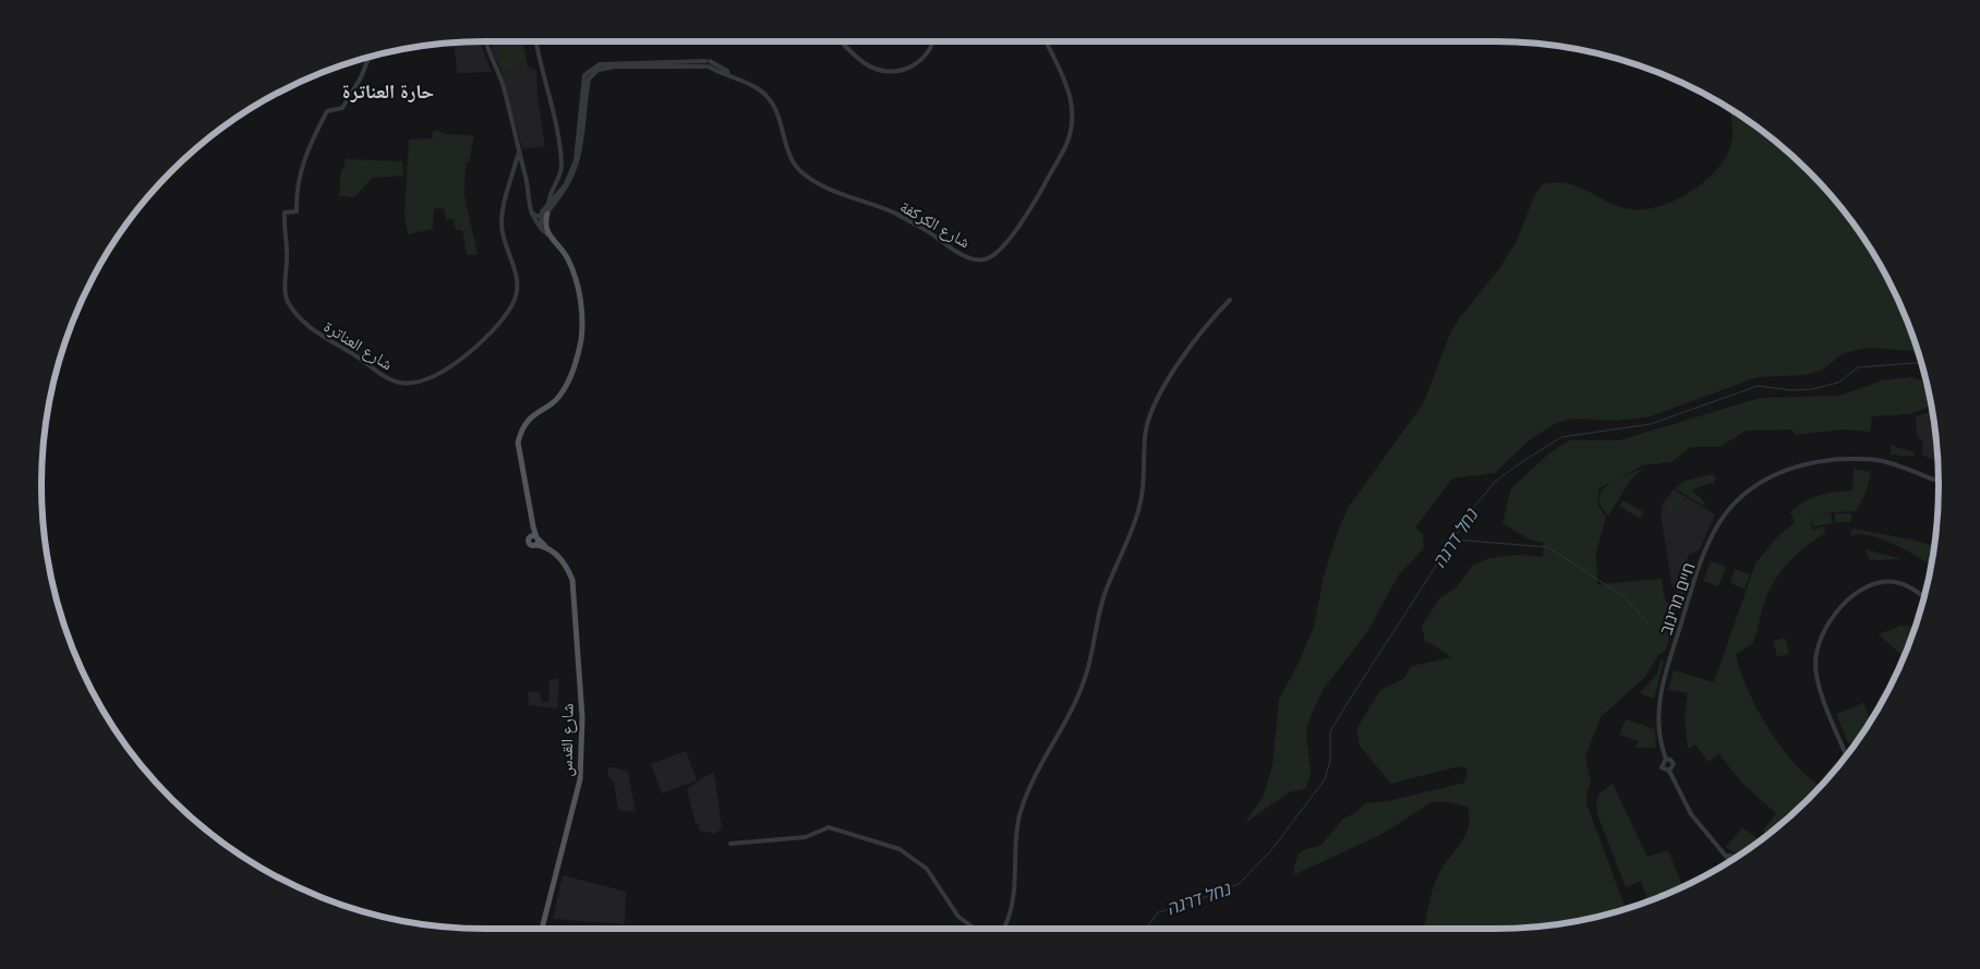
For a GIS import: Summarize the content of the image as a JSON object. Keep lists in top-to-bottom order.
{
  "streets": {
    "main road": ["شارع القدس"],
    "street": ["شارع الكركفة", "شارع العناترة", "חיים מרינוב"]
  },
  "districts": ["حارة العناترة"],
  "water": ["נחל דרגה"]
}
